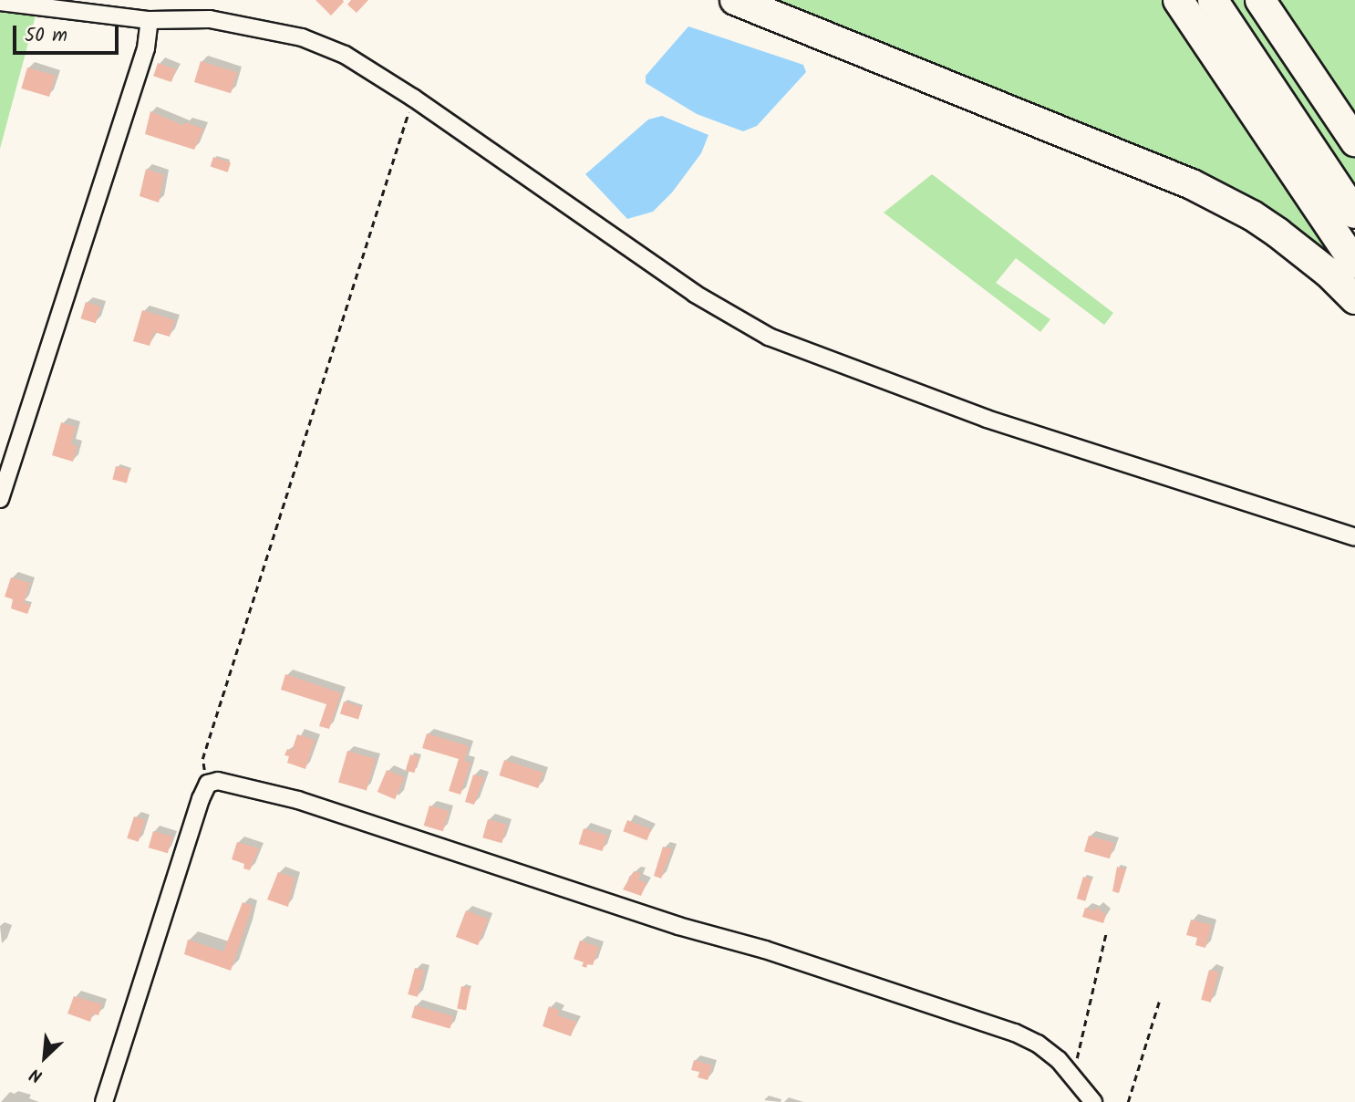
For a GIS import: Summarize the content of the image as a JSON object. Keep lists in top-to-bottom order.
{
  "scale_bar": "50 m",
  "north": "bottom left"
}
